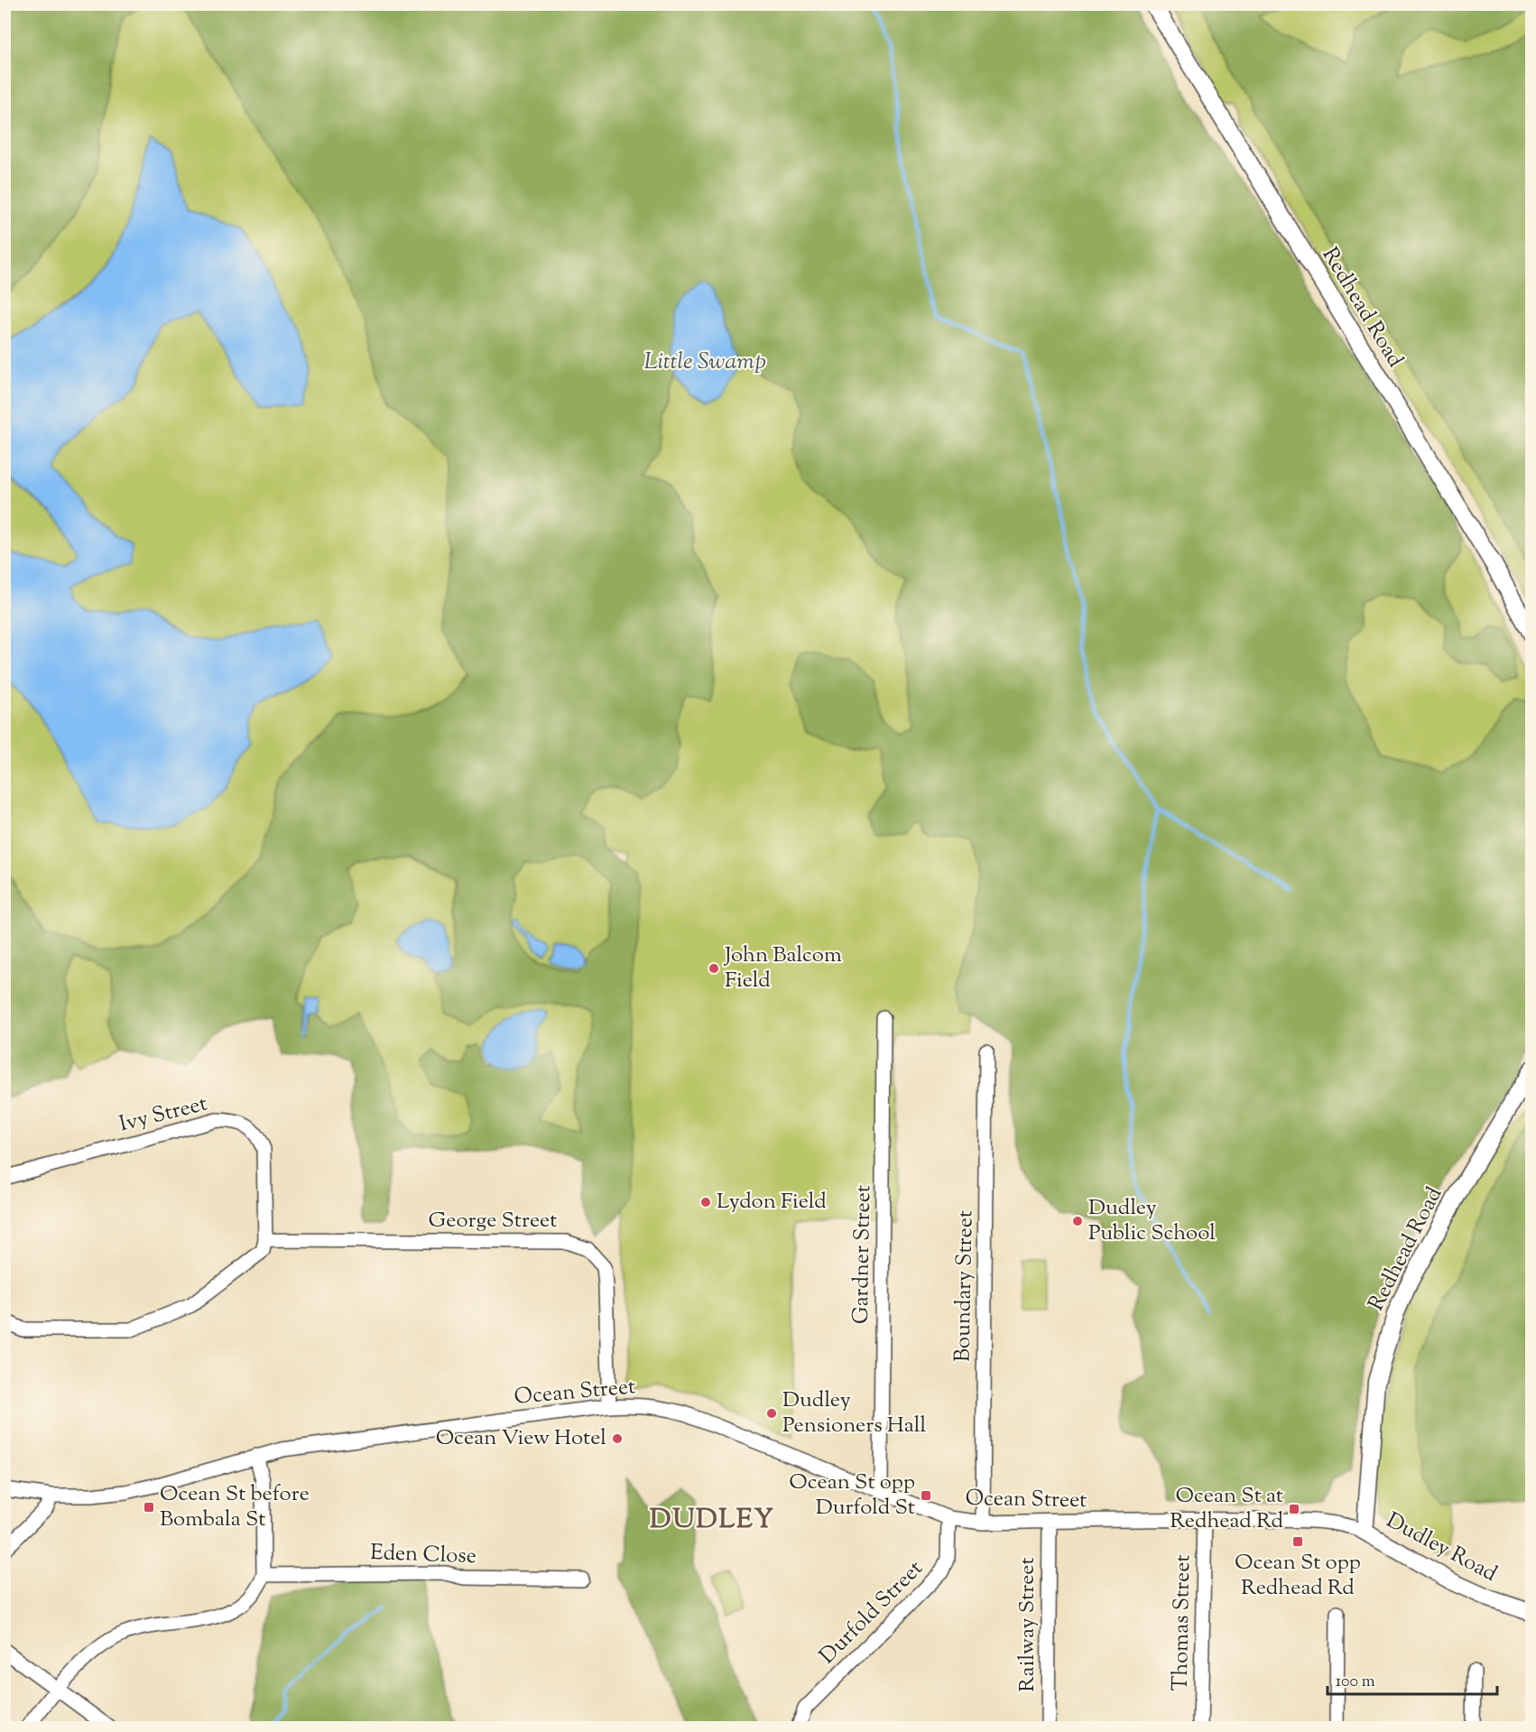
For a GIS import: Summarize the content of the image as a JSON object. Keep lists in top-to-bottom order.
{
  "streets": {
    "main road": ["Redhead Road", "Dudley Road"],
    "street": [
      "Ivy Street",
      "George Street",
      "Gardner Street",
      "Boundary Street",
      "Ocean Street",
      "Eden Close",
      "Durfold Street",
      "Thomas Street",
      "Railway Street"
    ]
  },
  "crossings": [
    ["Redhead Road", "Ocean Street"],
    ["Redhead Road", "Dudley Road"],
    ["Ivy Street", "George Street"],
    ["George Street", "Ocean Street"],
    ["Gardner Street", "Ocean Street"],
    ["Boundary Street", "Ocean Street"],
    ["Ocean Street", "Dudley Road"],
    ["Ocean Street", "Durfold Street"],
    ["Ocean Street", "Thomas Street"],
    ["Ocean Street", "Railway Street"]
  ],
  "districts": ["DUDLEY"],
  "water": ["Little Swamp"],
  "places": {
    "other": [
      "John Balcom Field",
      "Lydon Field",
      "Dudley Public School",
      "Dudley Pensioners Hall",
      "Ocean View Hotel"
    ],
    "transit": [
      "Ocean St opp Durfold St",
      "Ocean St before Bombala St",
      "Ocean St at Redhead Rd",
      "Ocean St opp Redhead Rd"
    ]
  },
  "scale_bar": "100 m"
}
